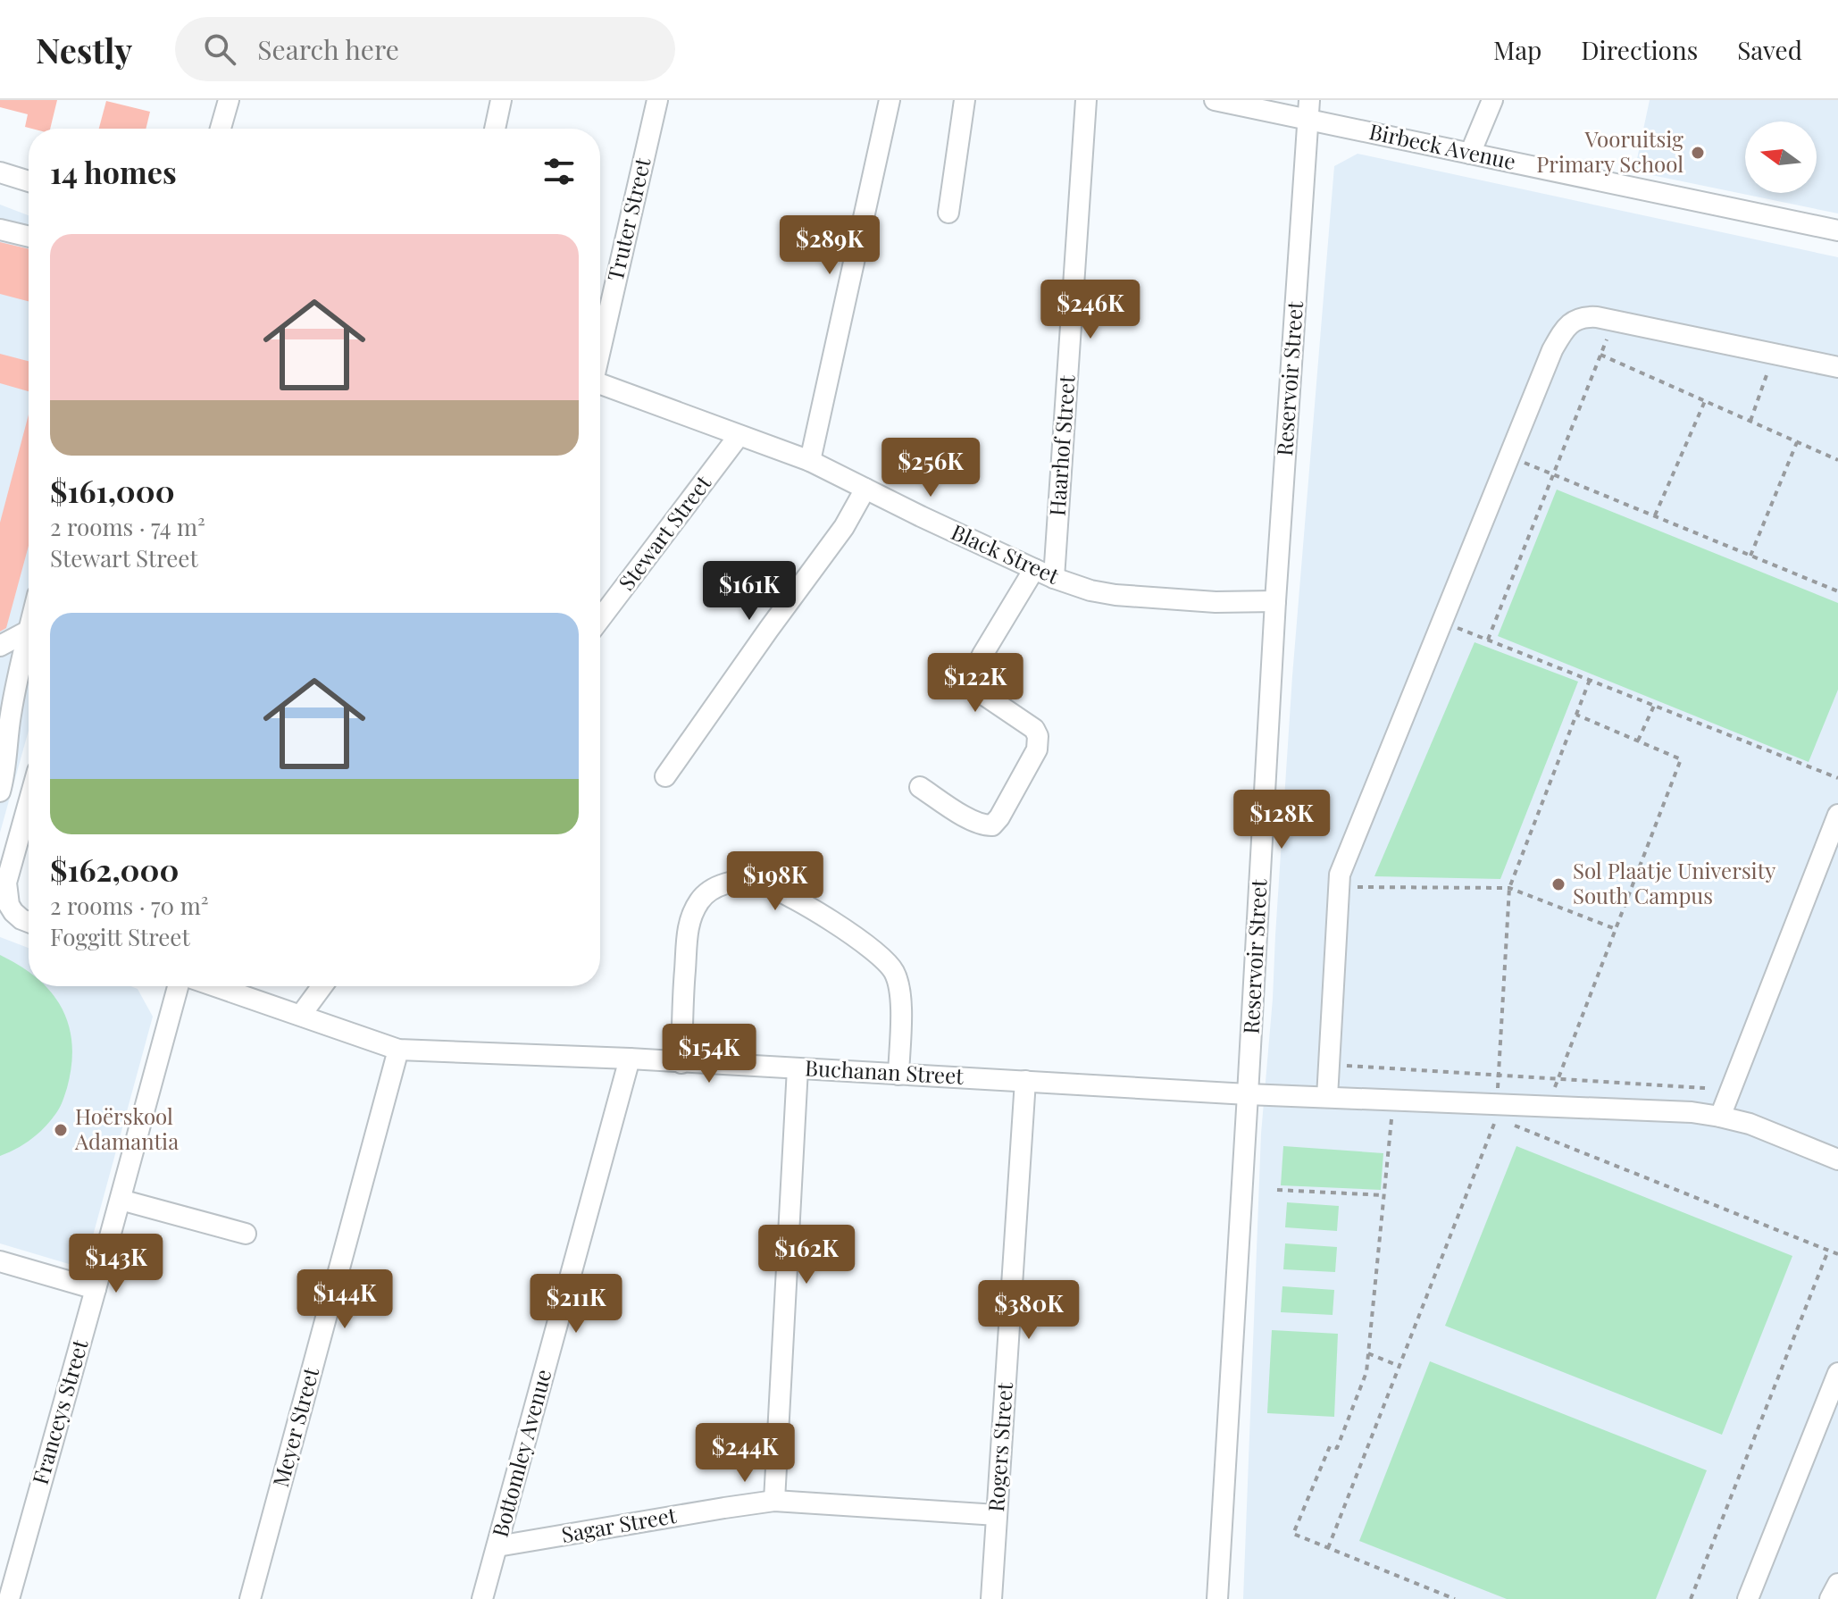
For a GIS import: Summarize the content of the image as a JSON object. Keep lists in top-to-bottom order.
{
  "streets": {
    "street": [
      "Birbeck Avenue",
      "Truter Street",
      "Reservoir Street",
      "Haarhof Street",
      "Stewart Street",
      "Black Street",
      "Buchanan Street",
      "Franceys Street",
      "Meyer Street",
      "Rogers Street",
      "Bottomley Avenue",
      "Sagar Street"
    ]
  },
  "crossings": [
    ["Birbeck Avenue", "Reservoir Street"],
    ["Reservoir Street", "Black Street"],
    ["Reservoir Street", "Buchanan Street"],
    ["Haarhof Street", "Black Street"],
    ["Stewart Street", "Black Street"],
    ["Buchanan Street", "Meyer Street"],
    ["Buchanan Street", "Rogers Street"],
    ["Buchanan Street", "Bottomley Avenue"],
    ["Rogers Street", "Sagar Street"],
    ["Bottomley Avenue", "Sagar Street"]
  ],
  "places": ["Vooruitsig Primary School", "Sol Plaatje University South Campus", "Hoërskool Adamantia"],
  "north": "left",
  "page": {
    "header": "Nestly",
    "search": "Search here",
    "nav": ["Map", "Directions", "Saved"],
    "heading": "14 homes",
    "list": [
      {
        "name": "$161,000",
        "note": "2 rooms · 74 m² · Stewart Street"
      },
      {
        "name": "$162,000",
        "note": "2 rooms · 70 m² · Foggitt Street"
      }
    ],
    "price": [
      "$289K",
      "$246K",
      "$256K",
      "$161K",
      "$122K",
      "$128K",
      "$198K",
      "$154K",
      "$162K",
      "$143K",
      "$144K",
      "$211K",
      "$380K",
      "$244K"
    ]
  }
}
